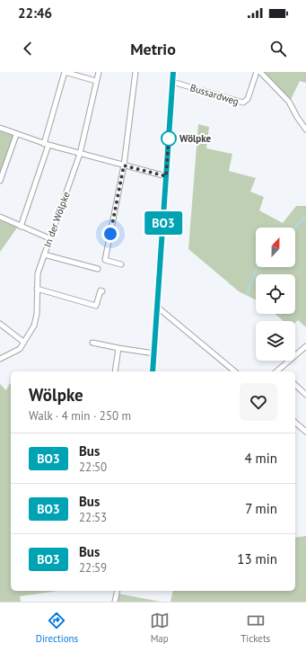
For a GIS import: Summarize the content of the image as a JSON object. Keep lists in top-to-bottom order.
{
  "streets": {
    "street": ["Bussardweg", "In der Wölpke"]
  },
  "places": ["Wölpke"],
  "lines": ["bus line BO3"],
  "north": "top",
  "page": {
    "status": "22:46",
    "header": "Metrio",
    "on_map": "BO3",
    "heading": ["Wölpke", "Walk · 4 min · 250 m"],
    "list": [
      {
        "mark": "BO3",
        "name": "Bus",
        "note": "22:50",
        "value": "4 min"
      },
      {
        "mark": "BO3",
        "name": "Bus",
        "note": "22:53",
        "value": "7 min"
      },
      {
        "mark": "BO3",
        "name": "Bus",
        "note": "22:59",
        "value": "13 min"
      }
    ],
    "tabs": ["Directions", "Map", "Tickets"]
  }
}
